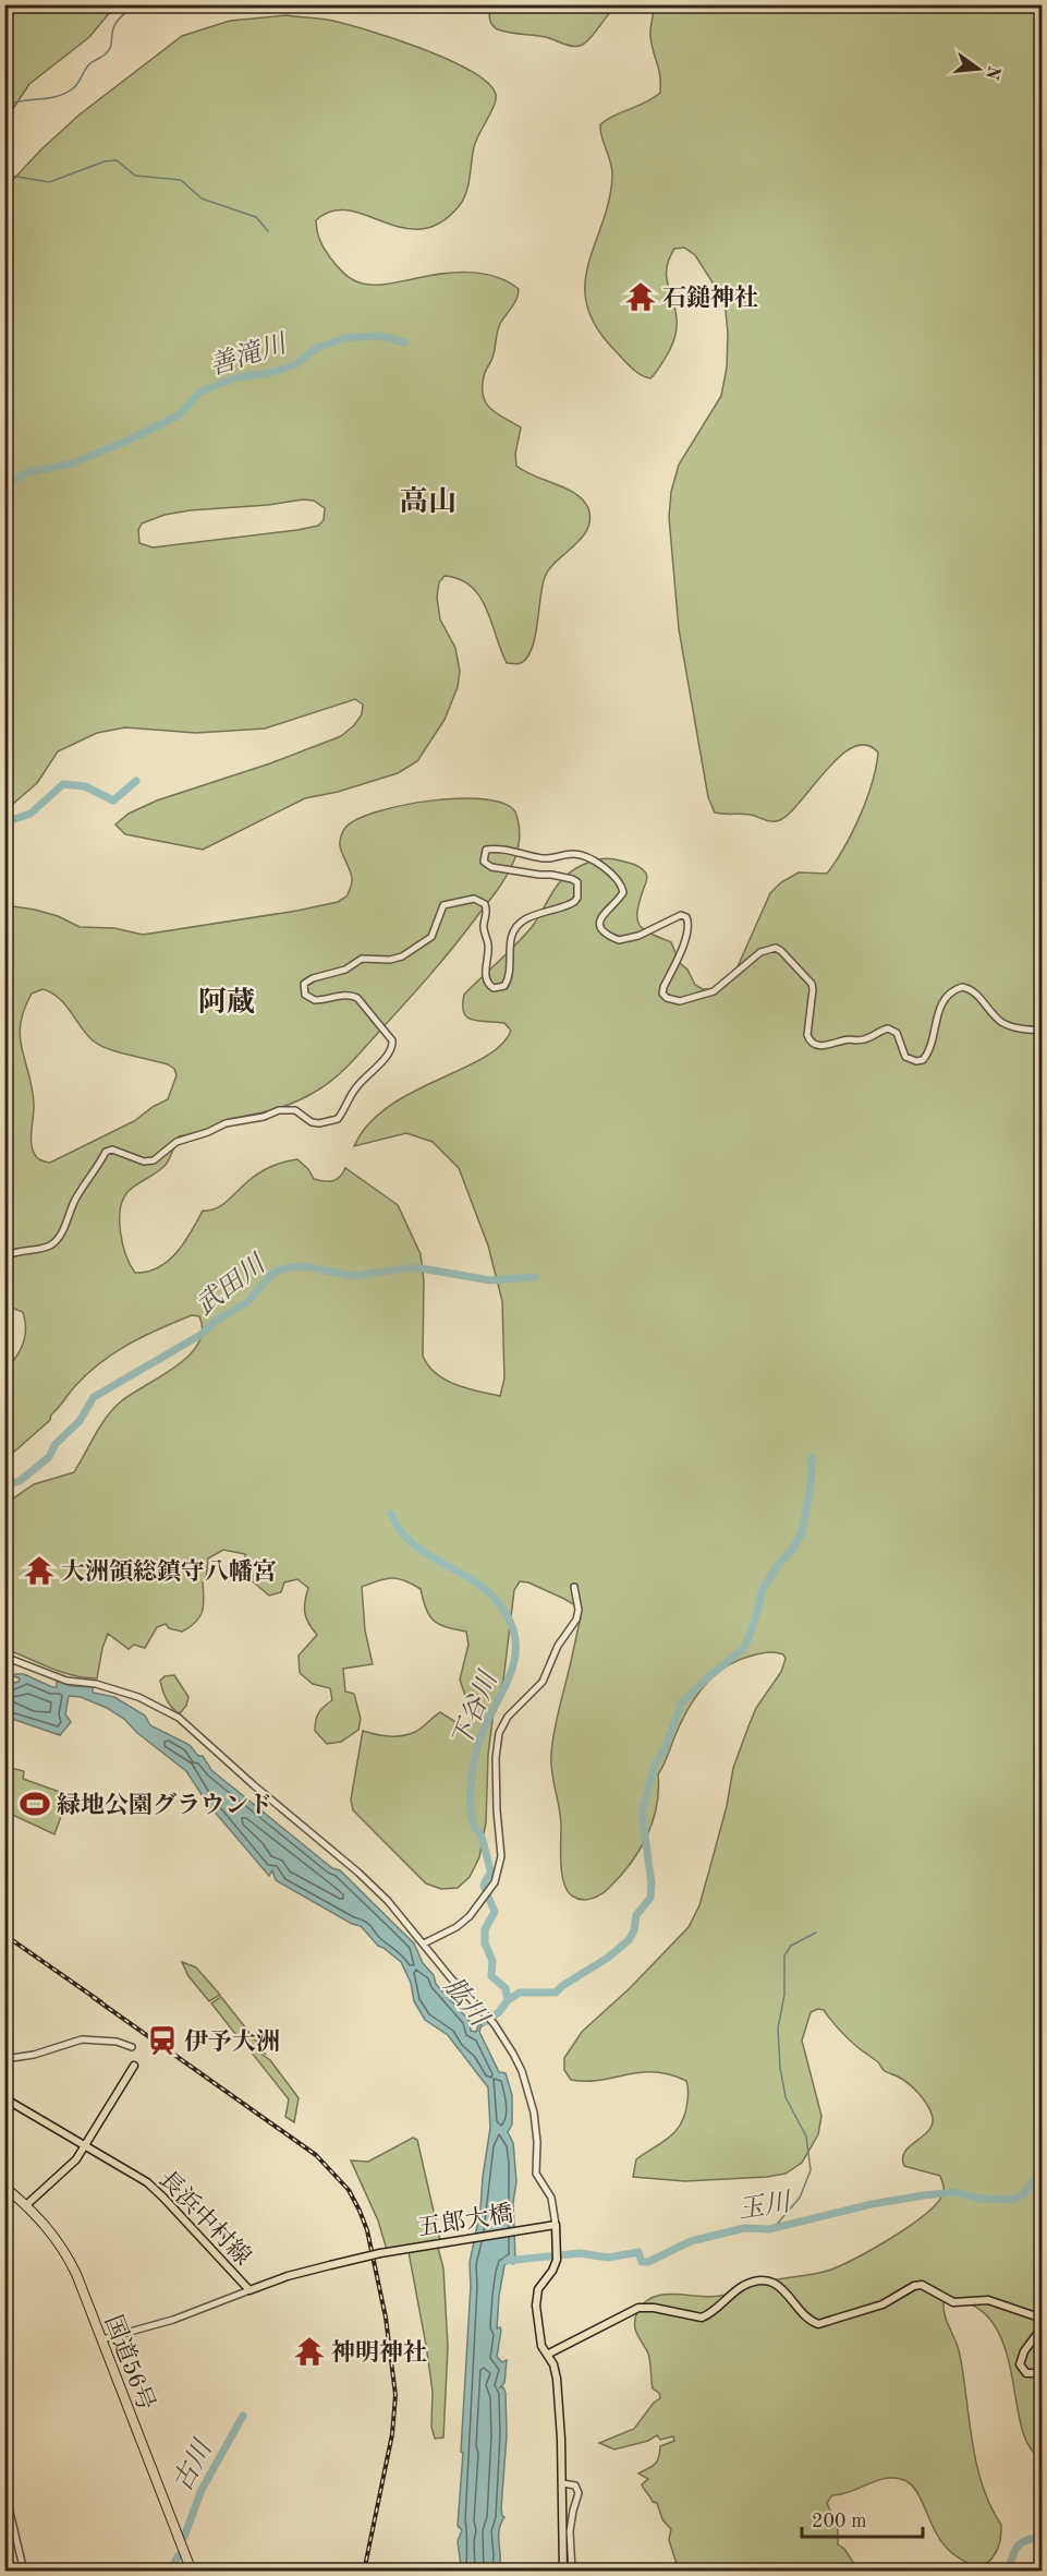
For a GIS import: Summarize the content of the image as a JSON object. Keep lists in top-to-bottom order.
{
  "streets": {
    "highway": ["国道56号"],
    "main road": ["長浜中村線", "五郎大橋"]
  },
  "crossings": [
    ["長浜中村線", "五郎大橋"]
  ],
  "districts": ["高山", "阿蔵"],
  "water": [
    "善滝川",
    "武田川",
    "下谷川",
    "肱川",
    "玉川",
    "古川"
  ],
  "places": {
    "temple": ["石鎚神社", "大洲領総鎮守八幡宮", "神明神社"],
    "sports": ["緑地公園グラウンド"],
    "station": ["伊予大洲"]
  },
  "scale_bar": "200 m",
  "north": "right"
}
